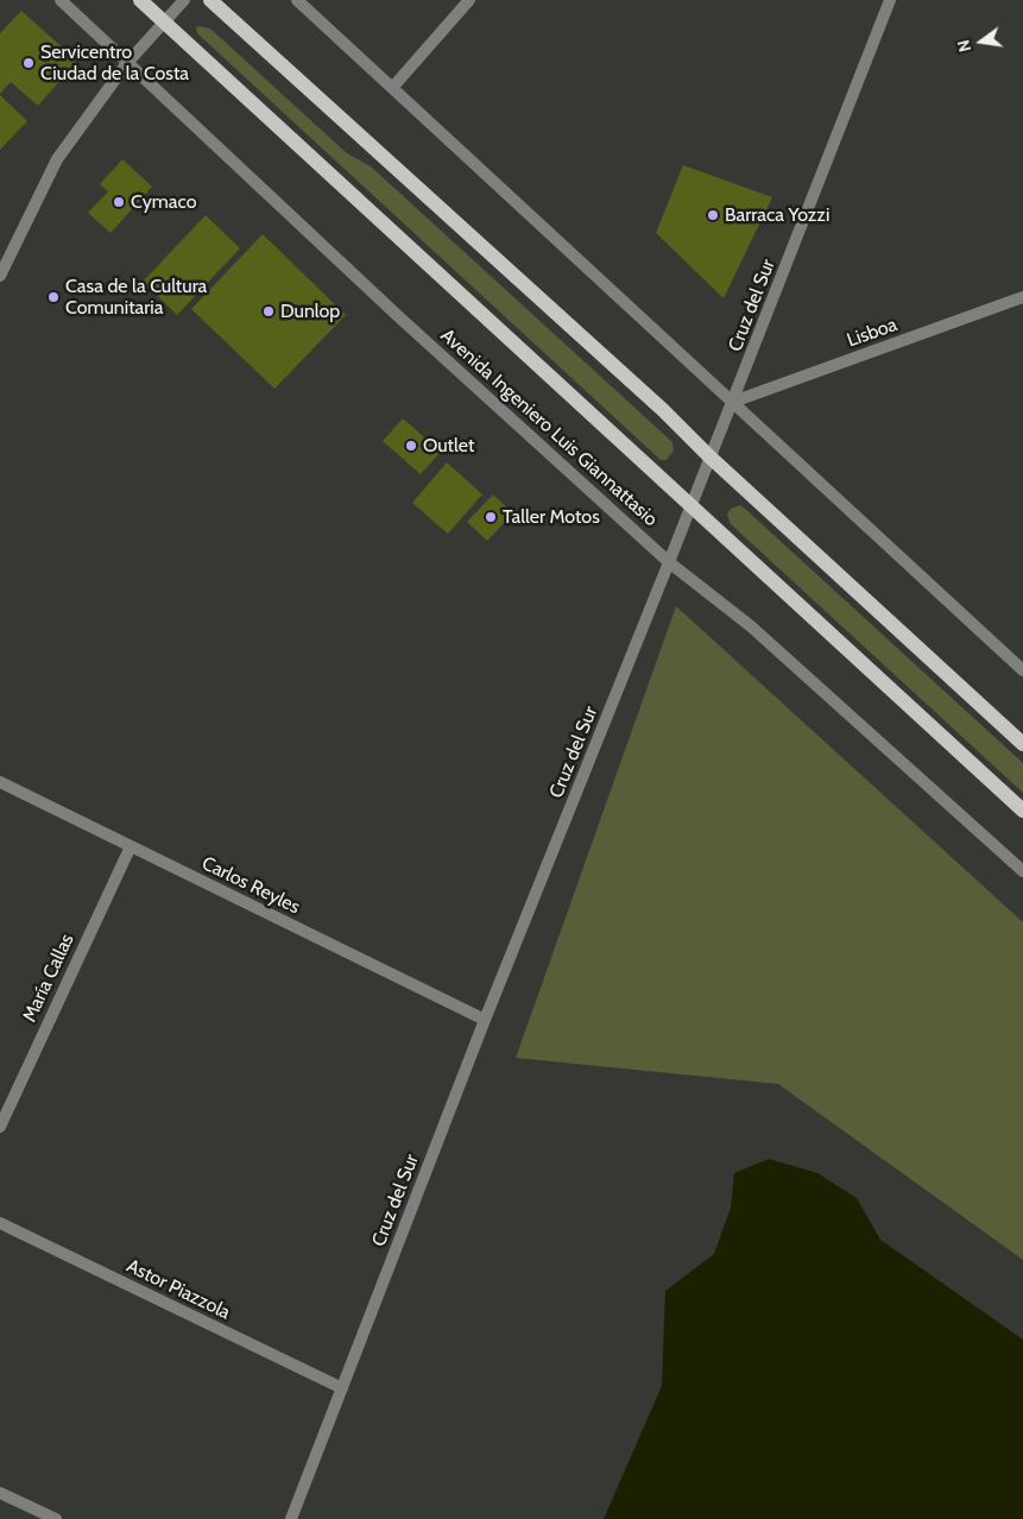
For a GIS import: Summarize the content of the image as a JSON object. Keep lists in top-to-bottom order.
{
  "streets": {
    "main road": ["Avenida Ingeniero Luis Giannattasio"],
    "street": [
      "Cruz del Sur",
      "Lisboa",
      "Carlos Reyles",
      "María Callas",
      "Astor Piazzola"
    ]
  },
  "crossings": [
    ["Cruz del Sur", "Lisboa"],
    ["Cruz del Sur", "Avenida Ingeniero Luis Giannattasio"],
    ["Cruz del Sur", "Carlos Reyles"],
    ["Cruz del Sur", "Astor Piazzola"],
    ["Carlos Reyles", "María Callas"]
  ],
  "places": [
    "Servicentro Ciudad de la Costa",
    "Cymaco",
    "Barraca Yozzi",
    "Casa de la Cultura Comunitaria",
    "Dunlop",
    "Outlet",
    "Taller Motos"
  ],
  "north": "left"
}
